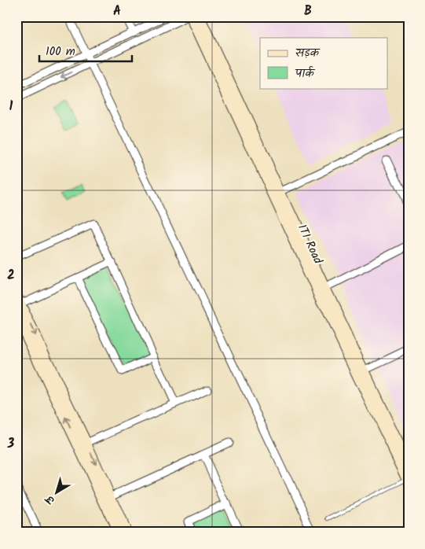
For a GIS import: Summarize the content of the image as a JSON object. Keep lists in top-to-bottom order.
{
  "streets": {
    "street": ["ITI Road"]
  },
  "legend": ["सड़क", "पार्क"],
  "scale_bar": "100 m",
  "north": "bottom left",
  "grid": {
    "columns": ["A", "B"],
    "rows": ["1", "2", "3"]
  }
}
